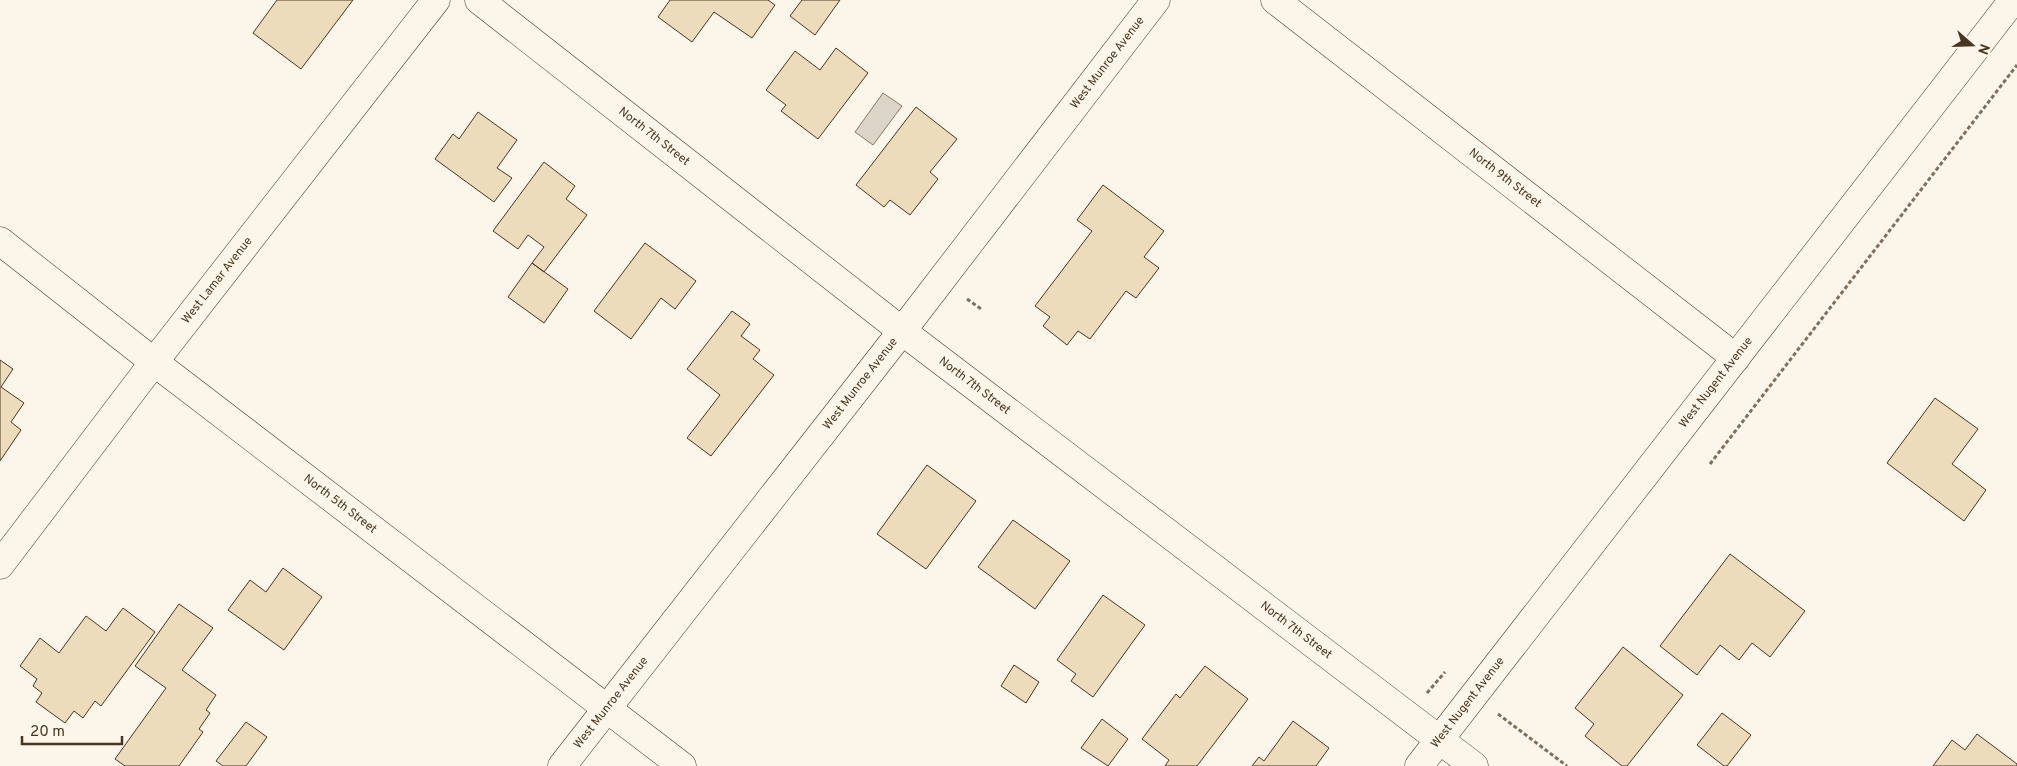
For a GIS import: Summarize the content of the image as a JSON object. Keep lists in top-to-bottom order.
{
  "streets": {
    "street": [
      "West Munroe Avenue",
      "North 7th Street",
      "North 9th Street",
      "West Lamar Avenue",
      "West Nugent Avenue",
      "North 5th Street"
    ]
  },
  "crossings": [
    ["West Munroe Avenue", "North 7th Street"],
    ["West Munroe Avenue", "North 5th Street"],
    ["North 7th Street", "West Nugent Avenue"],
    ["North 9th Street", "West Nugent Avenue"],
    ["West Lamar Avenue", "North 5th Street"]
  ],
  "scale_bar": "20 m",
  "north": "right"
}
